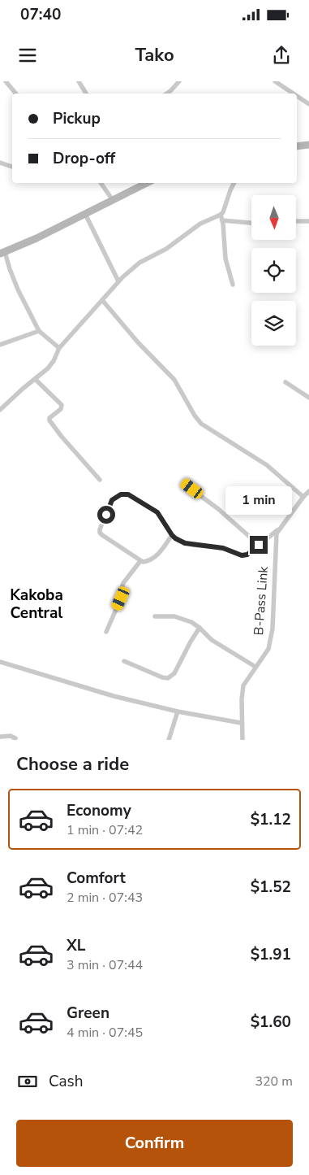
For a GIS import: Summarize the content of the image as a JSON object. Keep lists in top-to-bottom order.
{
  "streets": {
    "street": ["B-Pass Link"]
  },
  "districts": ["Kakoba Central"],
  "north": "bottom",
  "page": {
    "status": "07:40",
    "header": "Tako",
    "banner": ["Pickup", "Drop-off"],
    "bubble": "1 min",
    "heading": "Choose a ride",
    "list": [
      {
        "name": "Economy",
        "note": "1 min · 07:42",
        "value": "$1.12"
      },
      {
        "name": "Comfort",
        "note": "2 min · 07:43",
        "value": "$1.52"
      },
      {
        "name": "XL",
        "note": "3 min · 07:44",
        "value": "$1.91"
      },
      {
        "name": "Green",
        "note": "4 min · 07:45",
        "value": "$1.60"
      }
    ],
    "pay": ["Cash", "320 m"],
    "buttons": "Confirm"
  }
}
